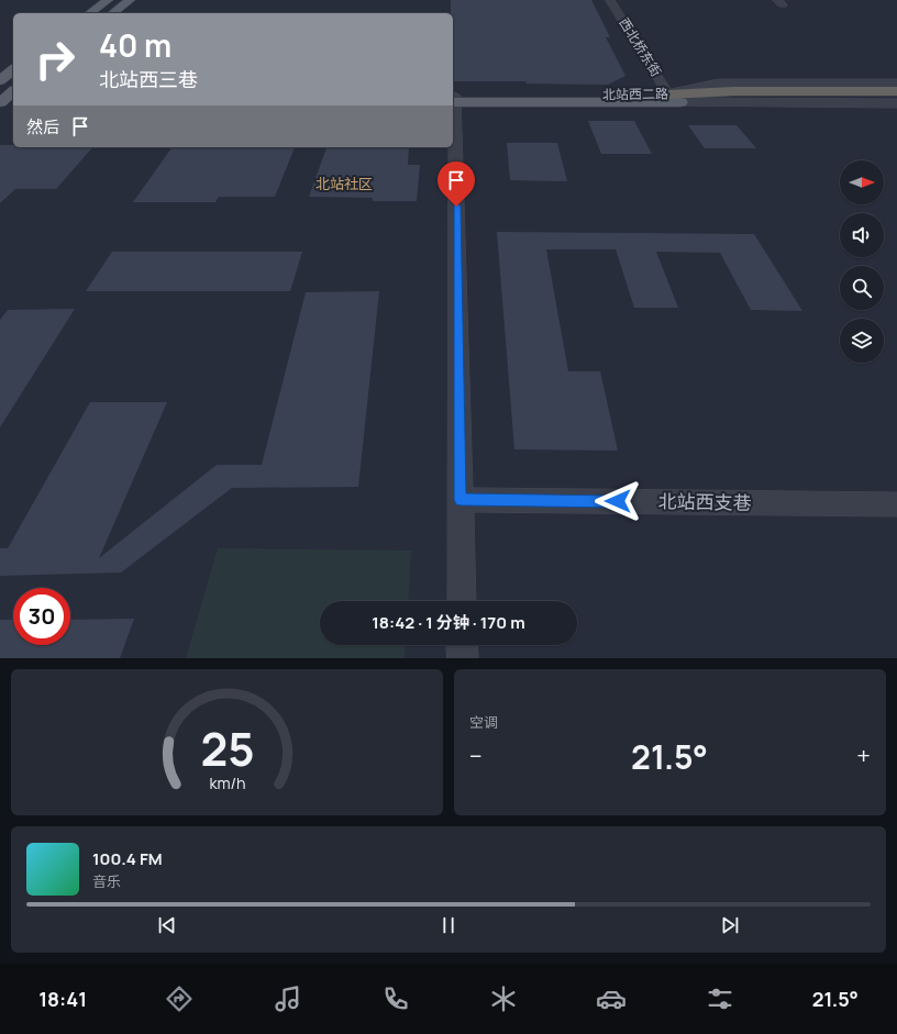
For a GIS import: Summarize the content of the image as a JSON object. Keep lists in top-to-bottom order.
{
  "streets": {
    "main road": ["北站西二路"],
    "street": ["西北桥东街", "北站西支巷"]
  },
  "crossings": [
    ["西北桥东街", "北站西二路"]
  ],
  "districts": ["北站社区"],
  "north": "right",
  "page": {
    "turn": ["40 m", "北站西三巷"],
    "then": "然后",
    "limit": "30",
    "trip": "18:42 · 1 分钟 · 170 m",
    "tile": "空调",
    "heat": ["−", "21.5°", "+"],
    "song": ["100.4 FM", "音乐"],
    "tabs": ["18:41", "21.5°"],
    "gauge": ["25", "km/h"]
  }
}
